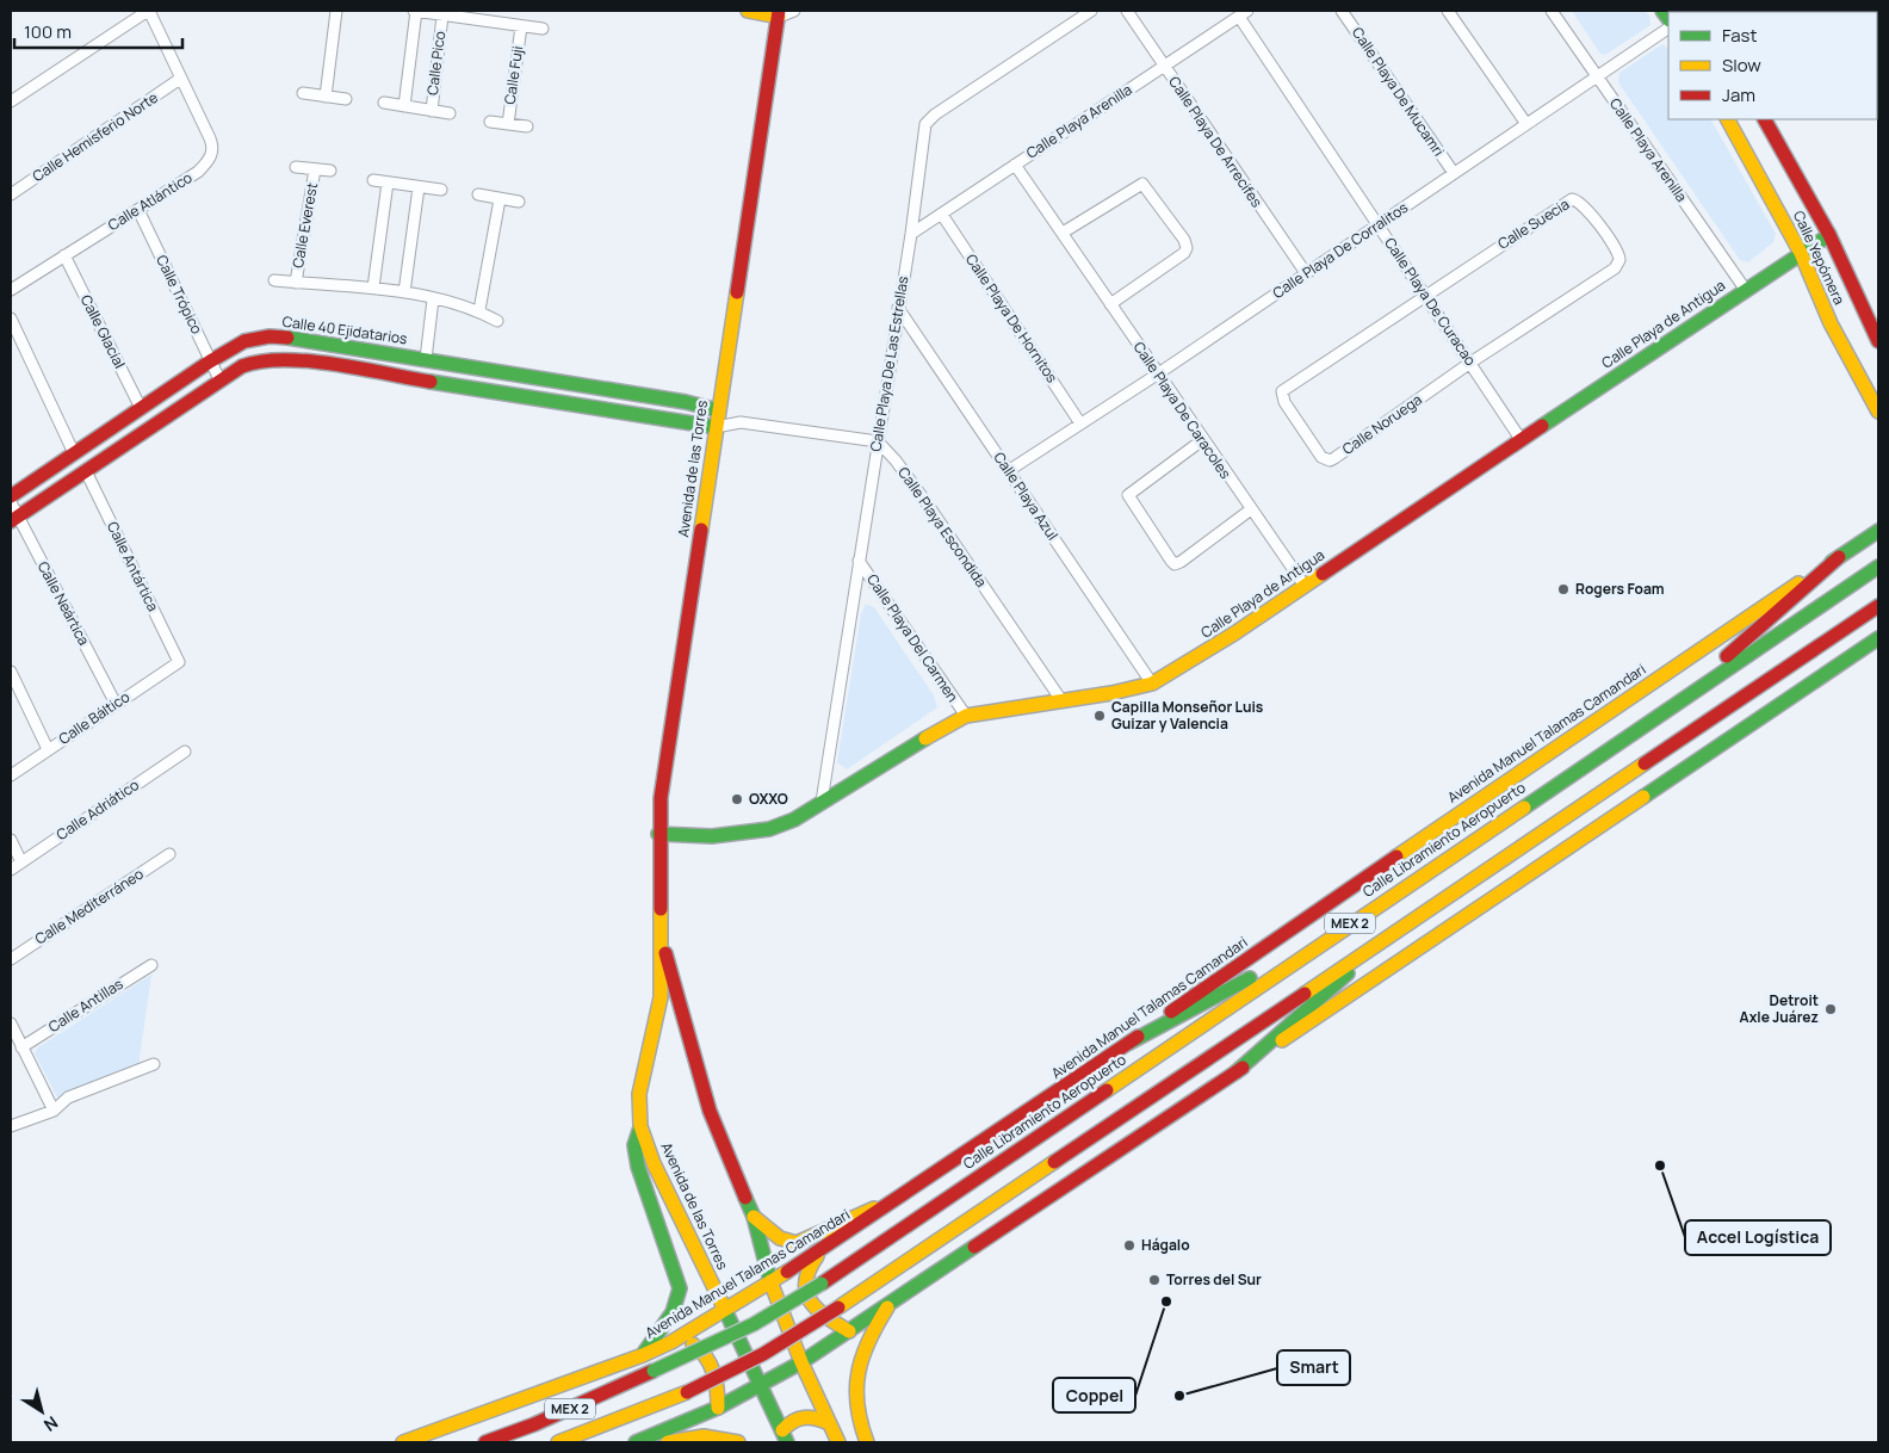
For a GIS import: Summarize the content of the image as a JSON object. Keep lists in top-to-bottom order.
{
  "streets": {
    "main road": [
      "Calle Yepómera",
      "Calle Playa de Antigua",
      "Calle 40 Ejidatarios",
      "Avenida de las Torres",
      "Avenida Manuel Talamas Camandari",
      "Calle Libramiento Aeropuerto",
      "MEX 2"
    ],
    "street": [
      "Calle Pico",
      "Calle Fuji",
      "Calle Playa De Mucamri",
      "Calle Playa Arenilla",
      "Calle Hemisferio Norte",
      "Calle Playa De Arrecifes",
      "Calle Atlántico",
      "Calle Suecia",
      "Calle Everest",
      "Calle Playa De Corralitos",
      "Calle Trópico",
      "Calle Playa De Curacao",
      "Calle Playa De Hornitos",
      "Calle Glacial",
      "Calle Playa De Las Estrellas",
      "Calle Playa De Caracoles",
      "Calle Noruega",
      "Calle Playa Azul",
      "Calle Playa Escondida",
      "Calle Antártica",
      "Calle Neártica",
      "Calle Playa Del Carmen",
      "Calle Báltico",
      "Calle Adriático",
      "Calle Mediterráneo",
      "Calle Antillas"
    ]
  },
  "crossings": [
    ["Calle Playa De Mucamri", "Calle Playa De Corralitos"],
    ["Calle Playa Arenilla", "Calle Playa De Arrecifes"],
    ["Calle Playa Arenilla", "Calle Playa De Corralitos"],
    ["Calle Playa Arenilla", "Calle Playa De Curacao"],
    ["Calle Playa Arenilla", "Calle Playa De Hornitos"],
    ["Calle Playa Arenilla", "Calle Playa de Antigua"],
    ["Calle Playa Arenilla", "Calle Playa De Las Estrellas"],
    ["Calle Playa Arenilla", "Calle Playa De Caracoles"],
    ["Calle Hemisferio Norte", "Calle Atlántico"],
    ["Calle Playa De Arrecifes", "Calle Playa De Corralitos"],
    ["Calle Atlántico", "Calle Trópico"],
    ["Calle Atlántico", "Calle Glacial"],
    ["Calle Suecia", "Calle Playa De Curacao"],
    ["Calle Suecia", "Calle Noruega"],
    ["Calle Playa De Corralitos", "Calle Playa De Curacao"],
    ["Calle Playa De Corralitos", "Calle Playa De Hornitos"],
    ["Calle Playa De Corralitos", "Calle Playa De Caracoles"],
    ["Calle Playa De Corralitos", "Calle Playa Azul"],
    ["Calle Yepómera", "Calle Playa de Antigua"],
    ["Calle Trópico", "Calle 40 Ejidatarios"],
    ["Calle Playa De Curacao", "Calle Playa de Antigua"],
    ["Calle Playa De Curacao", "Calle Noruega"],
    ["Calle Playa de Antigua", "Calle Playa De Las Estrellas"],
    ["Calle Playa de Antigua", "Calle Playa De Caracoles"],
    ["Calle Playa de Antigua", "Avenida de las Torres"],
    ["Calle Playa de Antigua", "Calle Playa Azul"],
    ["Calle Playa de Antigua", "Calle Playa Escondida"],
    ["Calle Playa de Antigua", "Calle Playa Del Carmen"],
    ["Calle 40 Ejidatarios", "Calle Glacial"],
    ["Calle 40 Ejidatarios", "Avenida de las Torres"],
    ["Calle Playa De Las Estrellas", "Calle Playa Azul"],
    ["Calle Playa De Las Estrellas", "Calle Playa Escondida"],
    ["Calle Playa De Las Estrellas", "Calle Playa Del Carmen"],
    ["Avenida de las Torres", "Avenida Manuel Talamas Camandari"],
    ["Calle Antártica", "Calle Báltico"],
    ["Calle Neártica", "Calle Báltico"]
  ],
  "places": [
    "Rogers Foam",
    "Capilla Monseñor Luis Guizar y Valencia",
    "OXXO",
    "Detroit Axle Juárez",
    "Accel Logística",
    "Hágalo",
    "Torres del Sur",
    "Coppel",
    "Smart"
  ],
  "legend": ["Fast", "Slow", "Jam"],
  "scale_bar": "100 m",
  "north": "bottom right"
}
